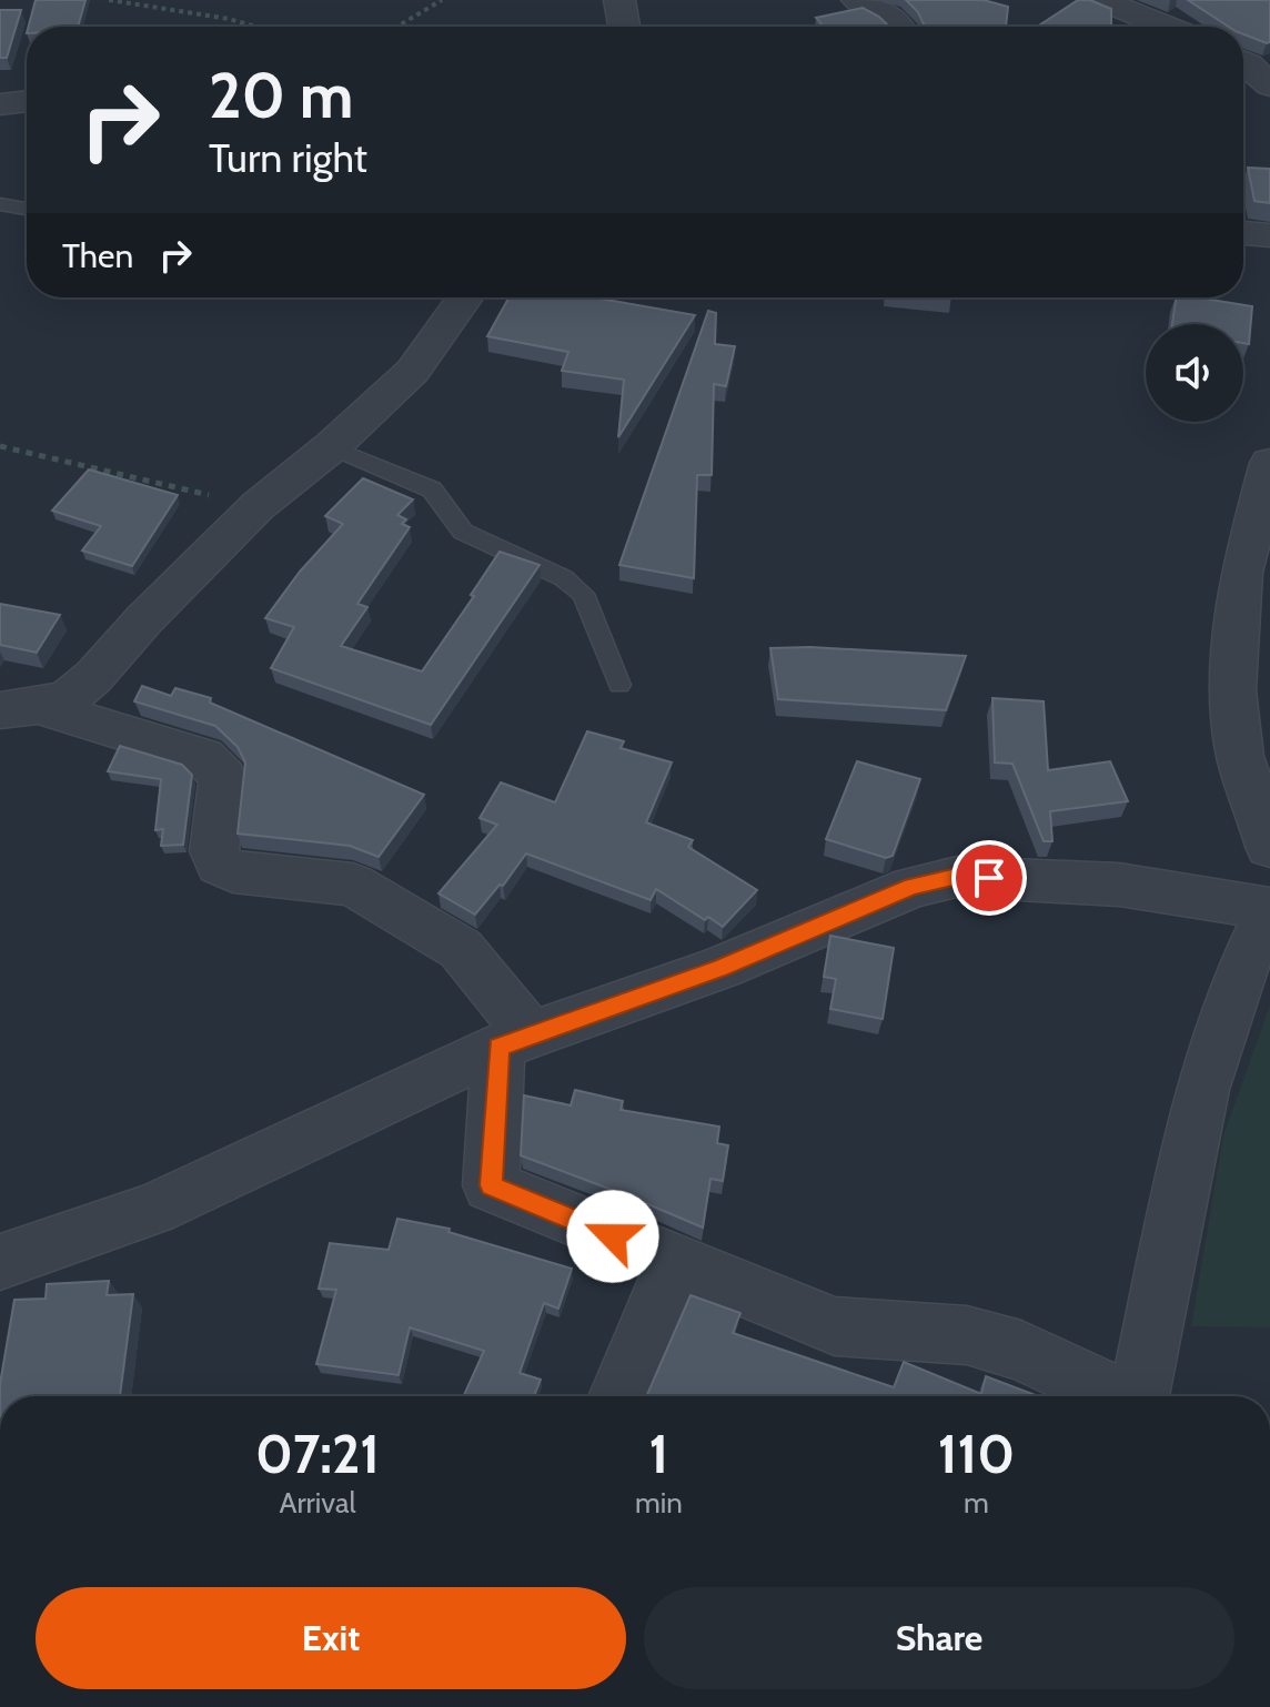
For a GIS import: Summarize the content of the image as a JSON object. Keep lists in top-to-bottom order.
{
  "page": {
    "turn": ["20 m", "Turn right"],
    "then": "Then",
    "eta": [
      "07:21",
      "Arrival",
      "1",
      "min",
      "110",
      "m"
    ],
    "buttons": ["Exit", "Share"]
  }
}
